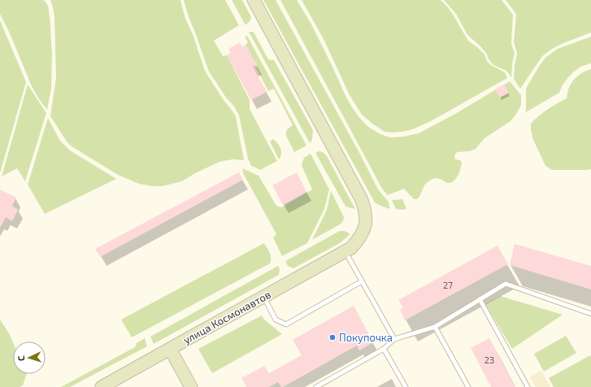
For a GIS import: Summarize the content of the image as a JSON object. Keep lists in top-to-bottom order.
{
  "streets": {
    "main road": ["улица Космонавтов"]
  },
  "places": ["Покупочка"],
  "house_numbers": ["27", "23"],
  "north": "left"
}
